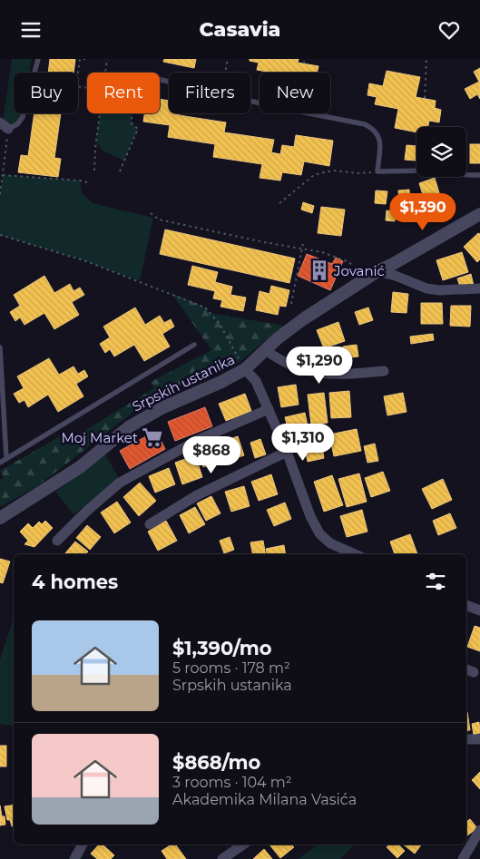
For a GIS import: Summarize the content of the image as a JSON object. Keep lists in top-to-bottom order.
{
  "streets": {
    "street": ["Srpskih ustanika"]
  },
  "places": {
    "building": ["Jovanić"],
    "supermarket": ["Moj Market"]
  },
  "page": {
    "header": "Casavia",
    "chip": [
      "Buy",
      "Rent",
      "Filters",
      "New"
    ],
    "price": [
      "$1,390",
      "$1,290",
      "$1,310",
      "$868"
    ],
    "heading": "4 homes",
    "list": [
      {
        "name": "$1,390/mo",
        "note": "5 rooms · 178 m² · Srpskih ustanika"
      },
      {
        "name": "$868/mo",
        "note": "3 rooms · 104 m² · Akademika Milana Vasića"
      }
    ]
  }
}
